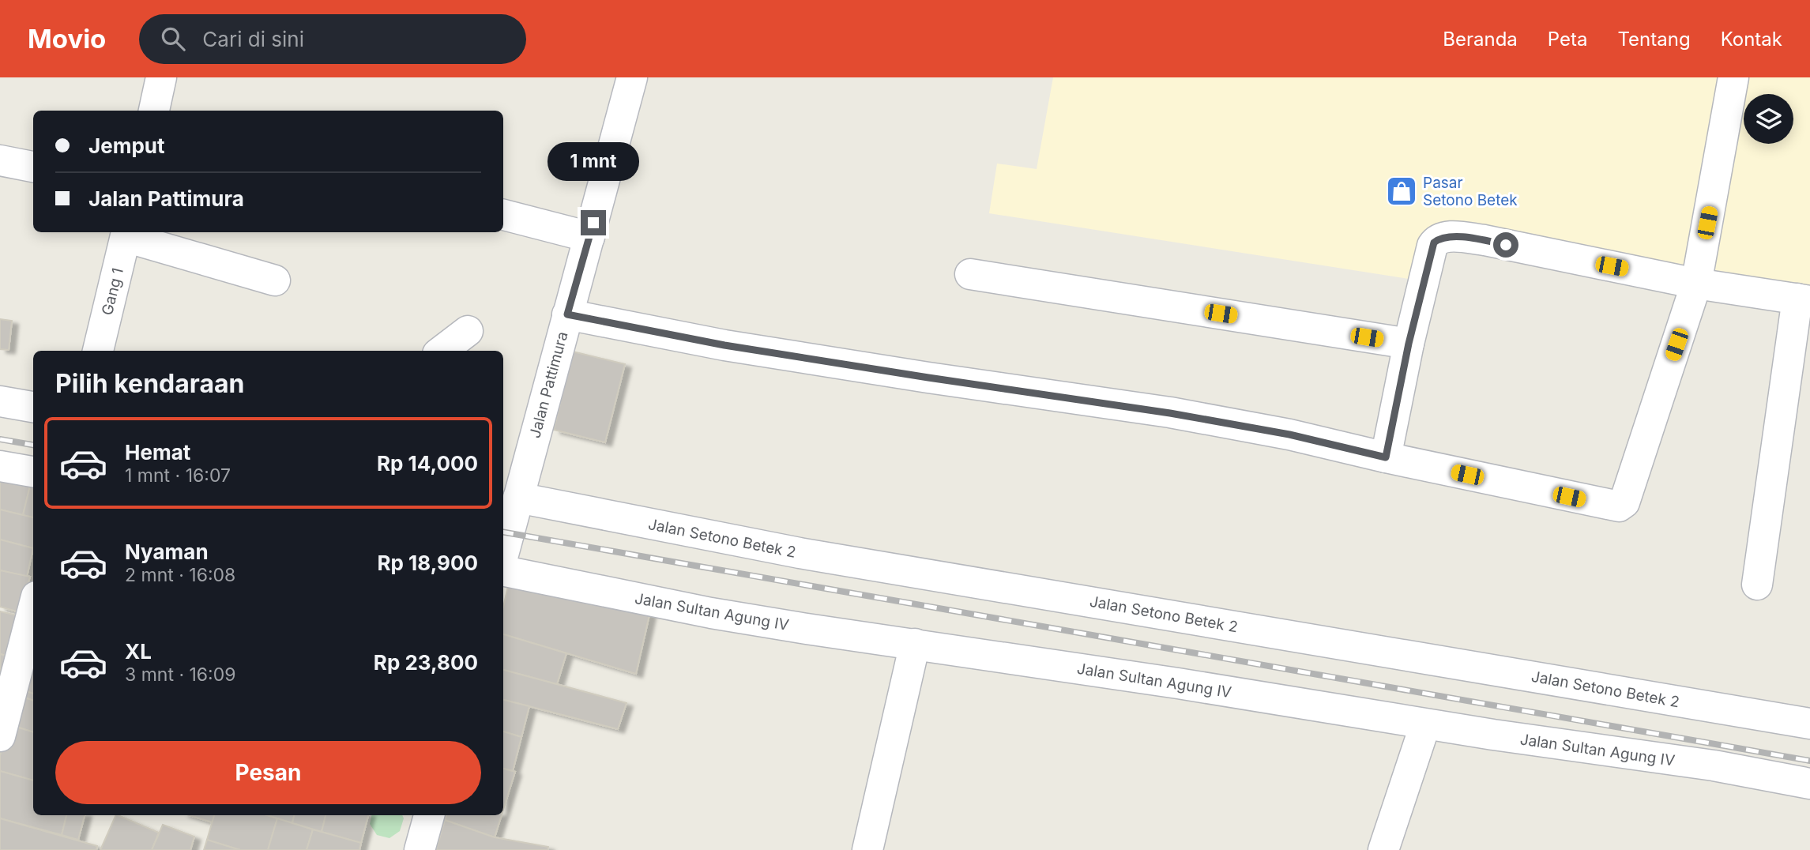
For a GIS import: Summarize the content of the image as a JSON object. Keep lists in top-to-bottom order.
{
  "streets": {
    "street": [
      "Gang 1",
      "Jalan Pattimura",
      "Jalan Setono Betek 2",
      "Jalan Sultan Agung IV"
    ]
  },
  "crossings": [
    ["Jalan Pattimura", "Jalan Setono Betek 2"]
  ],
  "places": {
    "shop": ["Pasar Setono Betek"]
  },
  "page": {
    "header": "Movio",
    "search": "Cari di sini",
    "nav": [
      "Beranda",
      "Peta",
      "Tentang",
      "Kontak"
    ],
    "banner": ["Jemput", "Jalan Pattimura"],
    "bubble": "1 mnt",
    "heading": "Pilih kendaraan",
    "list": [
      {
        "name": "Hemat",
        "note": "1 mnt · 16:07",
        "value": "Rp 14,000"
      },
      {
        "name": "Nyaman",
        "note": "2 mnt · 16:08",
        "value": "Rp 18,900"
      },
      {
        "name": "XL",
        "note": "3 mnt · 16:09",
        "value": "Rp 23,800"
      }
    ],
    "buttons": "Pesan"
  }
}
